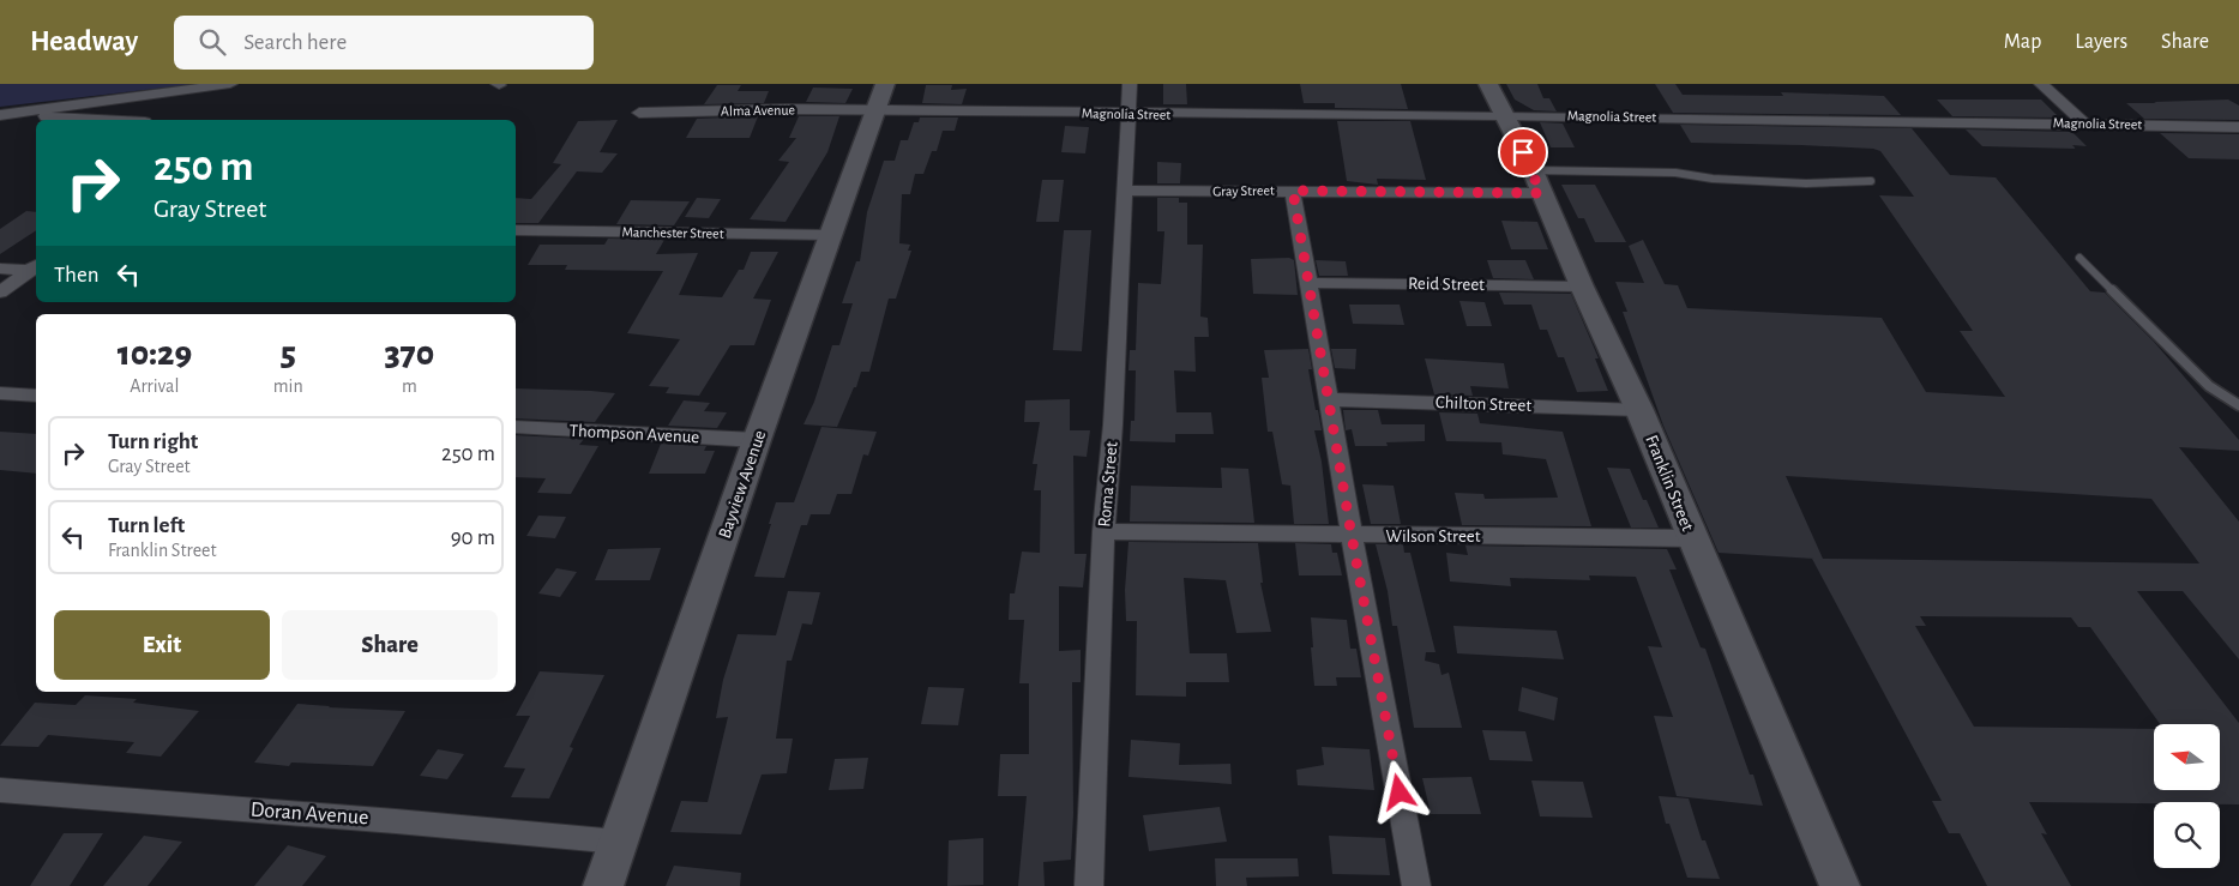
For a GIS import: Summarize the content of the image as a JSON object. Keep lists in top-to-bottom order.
{
  "streets": {
    "street": [
      "Alma Avenue",
      "Magnolia Street",
      "Gray Street",
      "Manchester Street",
      "Reid Street",
      "Chilton Street",
      "Thompson Avenue",
      "Franklin Street",
      "Bayview Avenue",
      "Roma Street",
      "Wilson Street",
      "Doran Avenue"
    ]
  },
  "crossings": [
    ["Alma Avenue", "Magnolia Street"],
    ["Alma Avenue", "Bayview Avenue"],
    ["Magnolia Street", "Franklin Street"],
    ["Magnolia Street", "Bayview Avenue"],
    ["Magnolia Street", "Roma Street"],
    ["Gray Street", "Franklin Street"],
    ["Gray Street", "Roma Street"],
    ["Manchester Street", "Bayview Avenue"],
    ["Reid Street", "Franklin Street"],
    ["Chilton Street", "Franklin Street"],
    ["Thompson Avenue", "Bayview Avenue"],
    ["Franklin Street", "Wilson Street"],
    ["Bayview Avenue", "Doran Avenue"],
    ["Roma Street", "Wilson Street"]
  ],
  "north": "left",
  "page": {
    "header": "Headway",
    "search": "Search here",
    "nav": ["Map", "Layers", "Share"],
    "turn": ["250 m", "Gray Street"],
    "then": "Then",
    "eta": [
      "10:29",
      "Arrival",
      "5",
      "min",
      "370",
      "m"
    ],
    "list": [
      {
        "name": "Turn right",
        "note": "Gray Street",
        "value": "250 m"
      },
      {
        "name": "Turn left",
        "note": "Franklin Street",
        "value": "90 m"
      }
    ],
    "buttons": ["Exit", "Share"]
  }
}
